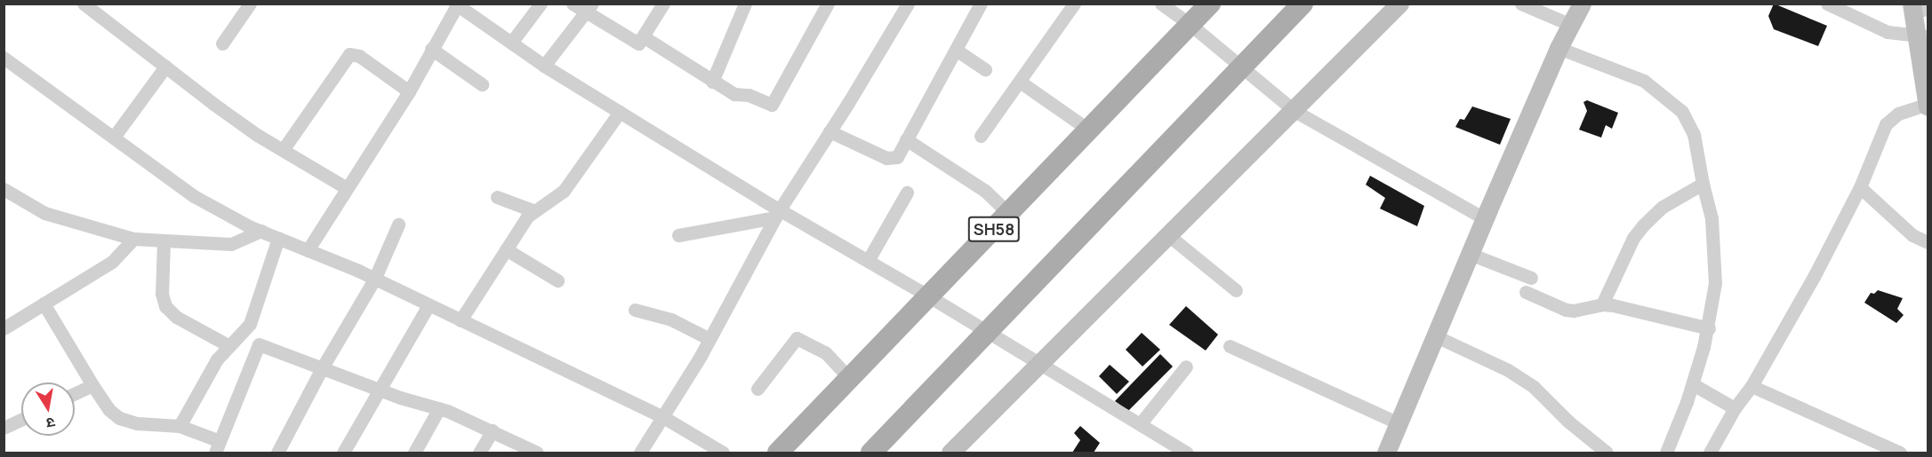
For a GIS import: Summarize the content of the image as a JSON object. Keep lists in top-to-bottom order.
{
  "streets": {
    "main road": ["SH58"]
  },
  "north": "bottom"
}
